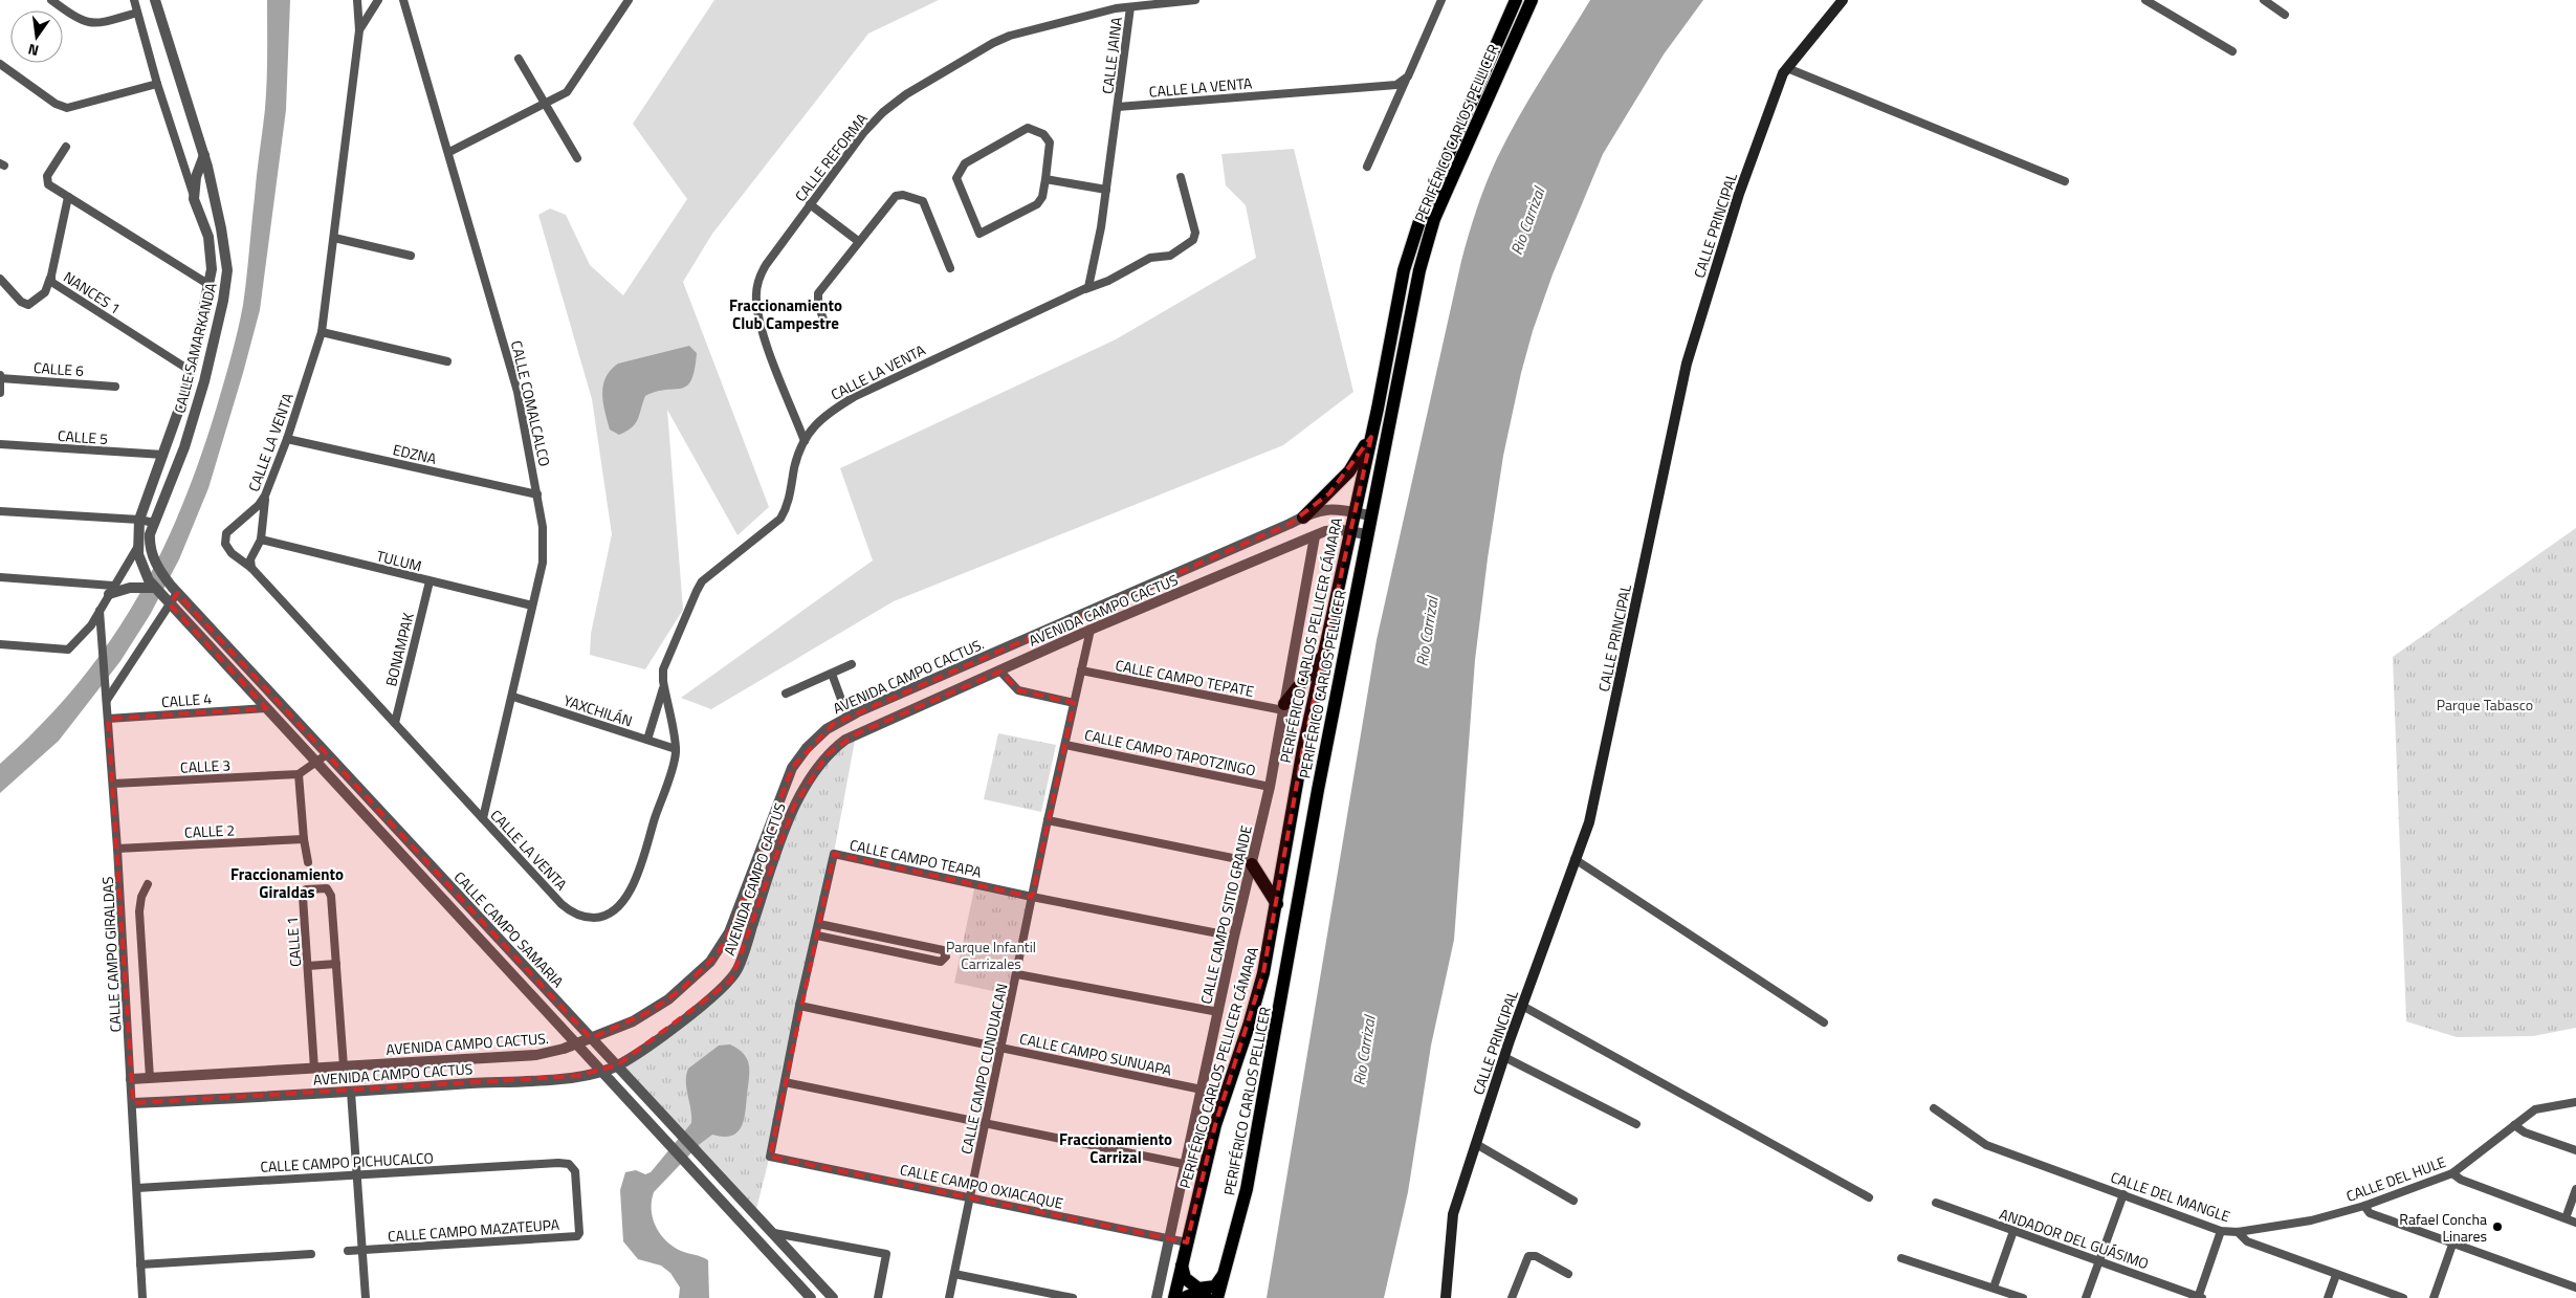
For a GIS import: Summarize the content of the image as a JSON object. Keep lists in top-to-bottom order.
{
  "streets": {
    "main road": ["PERIFÉRICO CARLOS PELLICER", "CALLE PRINCIPAL", "PERIFÉRICO CARLOS PELLICER CÁMARA"],
    "street": [
      "CALLE JAINA",
      "CALLE LA VENTA",
      "CALLE REFORMA",
      "NANCES 1",
      "CALLE SAMARKANDA",
      "CALLE 6",
      "CALLE COMALCALCO",
      "CALLE 5",
      "EDZNA",
      "TULUM",
      "AVENIDA CAMPO CACTUS",
      "BONAMPAK",
      "AVENIDA CAMPO CACTUS.",
      "CALLE CAMPO TEPATE",
      "CALLE 4",
      "YAXCHILÁN",
      "CALLE CAMPO TAPOTZINGO",
      "CALLE 3",
      "CALLE 2",
      "CALLE CAMPO TEAPA",
      "CALLE CAMPO SITIO GRANDE",
      "CALLE CAMPO SAMARIA",
      "CALLE 1",
      "CALLE CAMPO GIRALDAS",
      "CALLE CAMPO SUNUAPA",
      "CALLE CAMPO CUNDUACAN",
      "CALLE CAMPO PICHUCALCO",
      "CALLE DEL HULE",
      "CALLE CAMPO OXIACAQUE",
      "CALLE DEL MANGLE",
      "CALLE CAMPO MAZATEUPA",
      "ANDADOR DEL GUÁSIMO"
    ]
  },
  "crossings": [
    ["CALLE JAINA", "CALLE LA VENTA"],
    ["CALLE JAINA", "CALLE REFORMA"],
    ["CALLE LA VENTA", "CALLE REFORMA"],
    ["CALLE LA VENTA", "CALLE COMALCALCO"],
    ["CALLE LA VENTA", "EDZNA"],
    ["CALLE LA VENTA", "BONAMPAK"],
    ["CALLE LA VENTA", "YAXCHILÁN"],
    ["PERIFÉRICO CARLOS PELLICER", "AVENIDA CAMPO CACTUS"],
    ["PERIFÉRICO CARLOS PELLICER", "AVENIDA CAMPO CACTUS."],
    ["NANCES 1", "CALLE SAMARKANDA"],
    ["CALLE SAMARKANDA", "CALLE 5"],
    ["CALLE SAMARKANDA", "CALLE CAMPO SAMARIA"],
    ["CALLE COMALCALCO", "EDZNA"],
    ["CALLE COMALCALCO", "TULUM"],
    ["CALLE COMALCALCO", "YAXCHILÁN"],
    ["TULUM", "BONAMPAK"],
    ["AVENIDA CAMPO CACTUS", "PERIFÉRICO CARLOS PELLICER CÁMARA"],
    ["AVENIDA CAMPO CACTUS", "CALLE CAMPO SITIO GRANDE"],
    ["AVENIDA CAMPO CACTUS", "CALLE CAMPO SAMARIA"],
    ["AVENIDA CAMPO CACTUS", "CALLE CAMPO GIRALDAS"],
    ["AVENIDA CAMPO CACTUS", "CALLE CAMPO CUNDUACAN"],
    ["PERIFÉRICO CARLOS PELLICER CÁMARA", "AVENIDA CAMPO CACTUS."],
    ["PERIFÉRICO CARLOS PELLICER CÁMARA", "CALLE CAMPO OXIACAQUE"],
    ["AVENIDA CAMPO CACTUS.", "CALLE CAMPO SAMARIA"],
    ["AVENIDA CAMPO CACTUS.", "CALLE 1"],
    ["AVENIDA CAMPO CACTUS.", "CALLE CAMPO GIRALDAS"],
    ["CALLE CAMPO TEPATE", "CALLE CAMPO SITIO GRANDE"],
    ["CALLE CAMPO TEPATE", "CALLE CAMPO CUNDUACAN"],
    ["CALLE 4", "CALLE CAMPO SAMARIA"],
    ["CALLE 4", "CALLE CAMPO GIRALDAS"],
    ["CALLE CAMPO TAPOTZINGO", "CALLE CAMPO SITIO GRANDE"],
    ["CALLE CAMPO TAPOTZINGO", "CALLE CAMPO CUNDUACAN"],
    ["CALLE 3", "CALLE CAMPO GIRALDAS"],
    ["CALLE 2", "CALLE CAMPO GIRALDAS"],
    ["CALLE CAMPO TEAPA", "CALLE CAMPO SITIO GRANDE"],
    ["CALLE CAMPO TEAPA", "CALLE CAMPO SUNUAPA"],
    ["CALLE CAMPO TEAPA", "CALLE CAMPO CUNDUACAN"],
    ["CALLE CAMPO TEAPA", "CALLE CAMPO OXIACAQUE"],
    ["CALLE CAMPO SITIO GRANDE", "CALLE CAMPO SUNUAPA"],
    ["CALLE CAMPO SITIO GRANDE", "CALLE CAMPO OXIACAQUE"],
    ["CALLE CAMPO GIRALDAS", "CALLE CAMPO PICHUCALCO"],
    ["CALLE CAMPO SUNUAPA", "CALLE CAMPO CUNDUACAN"],
    ["CALLE CAMPO CUNDUACAN", "CALLE CAMPO OXIACAQUE"],
    ["CALLE CAMPO PICHUCALCO", "CALLE CAMPO MAZATEUPA"],
    ["CALLE DEL HULE", "CALLE DEL MANGLE"]
  ],
  "districts": ["Fraccionamiento Club Campestre", "Fraccionamiento Giraldas", "Fraccionamiento Carrizal"],
  "water": ["Rio Carrizal"],
  "parks": ["Parque Tabasco", "Parque Infantil Carrizales"],
  "places": ["Rafael Concha Linares"],
  "north": "bottom"
}
